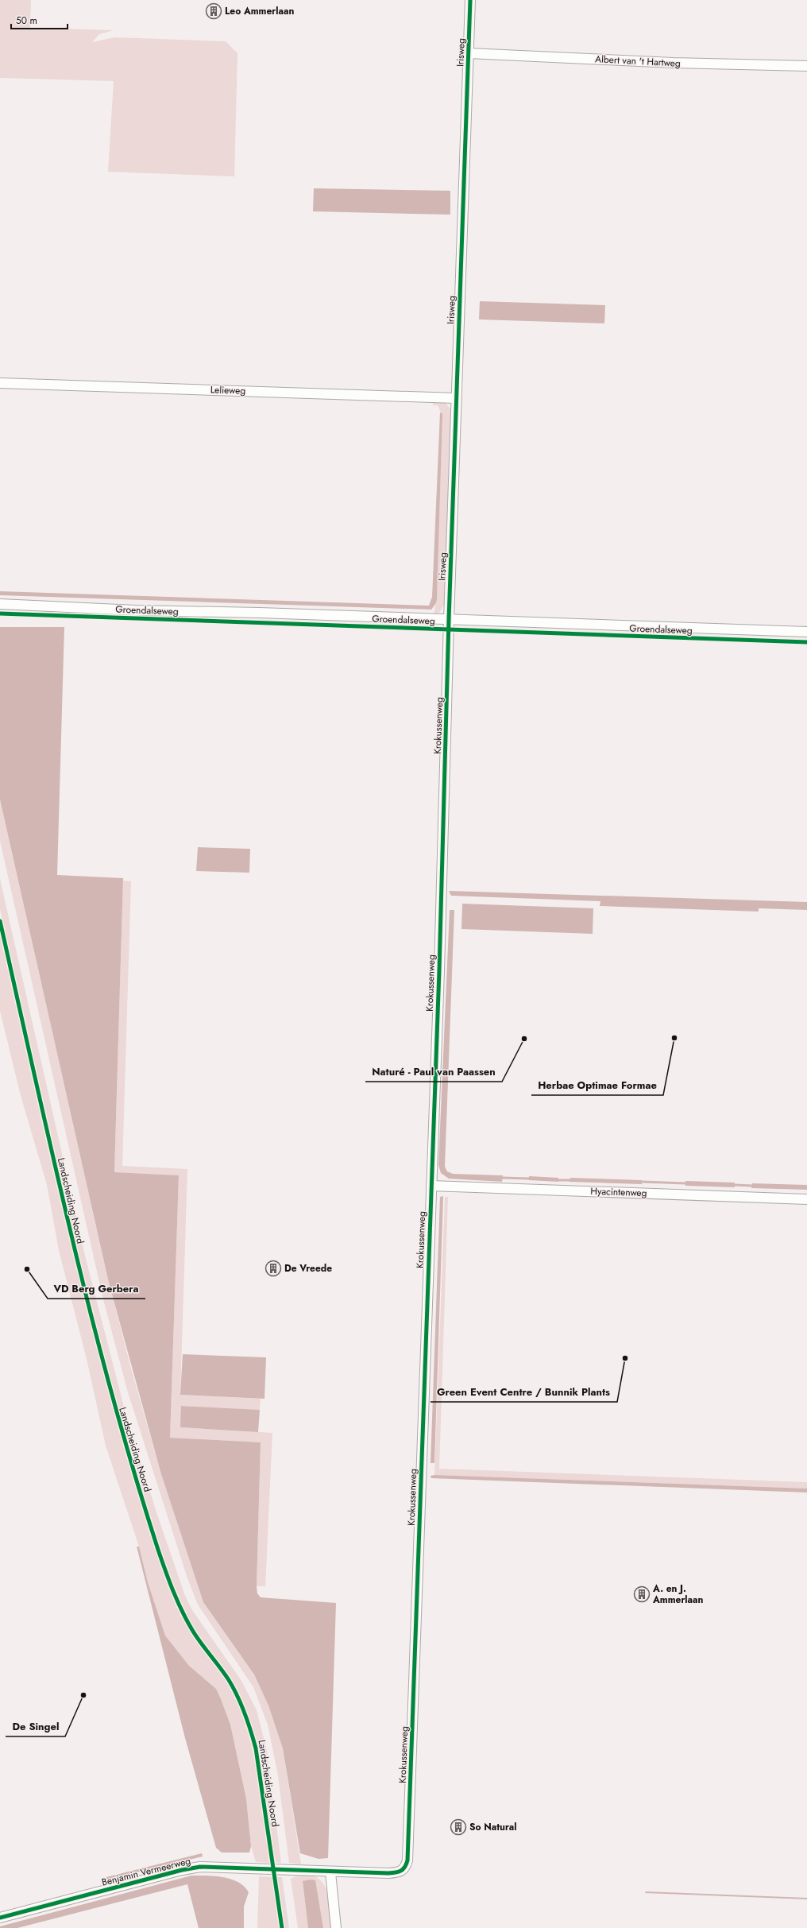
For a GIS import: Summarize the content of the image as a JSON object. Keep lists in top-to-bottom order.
{
  "streets": {
    "street": [
      "Irisweg",
      "Albert van 't Hartweg",
      "Lelieweg",
      "Groendalseweg",
      "Krokussenweg",
      "Hyacintenweg",
      "Benjamin Vermeerweg"
    ],
    "cycle path": ["Landscheiding Noord"]
  },
  "crossings": [
    ["Irisweg", "Albert van 't Hartweg"],
    ["Irisweg", "Lelieweg"],
    ["Irisweg", "Groendalseweg"],
    ["Irisweg", "Krokussenweg"],
    ["Groendalseweg", "Krokussenweg"],
    ["Krokussenweg", "Hyacintenweg"],
    ["Krokussenweg", "Benjamin Vermeerweg"]
  ],
  "places": {
    "building": [
      "Leo Ammerlaan",
      "De Vreede",
      "A. en J. Ammerlaan",
      "So Natural"
    ],
    "other": [
      "Herbae Optimae Formae",
      "Naturé - Paul van Paassen",
      "VD Berg Gerbera",
      "Green Event Centre / Bunnik Plants",
      "De Singel"
    ]
  },
  "scale_bar": "50 m"
}
